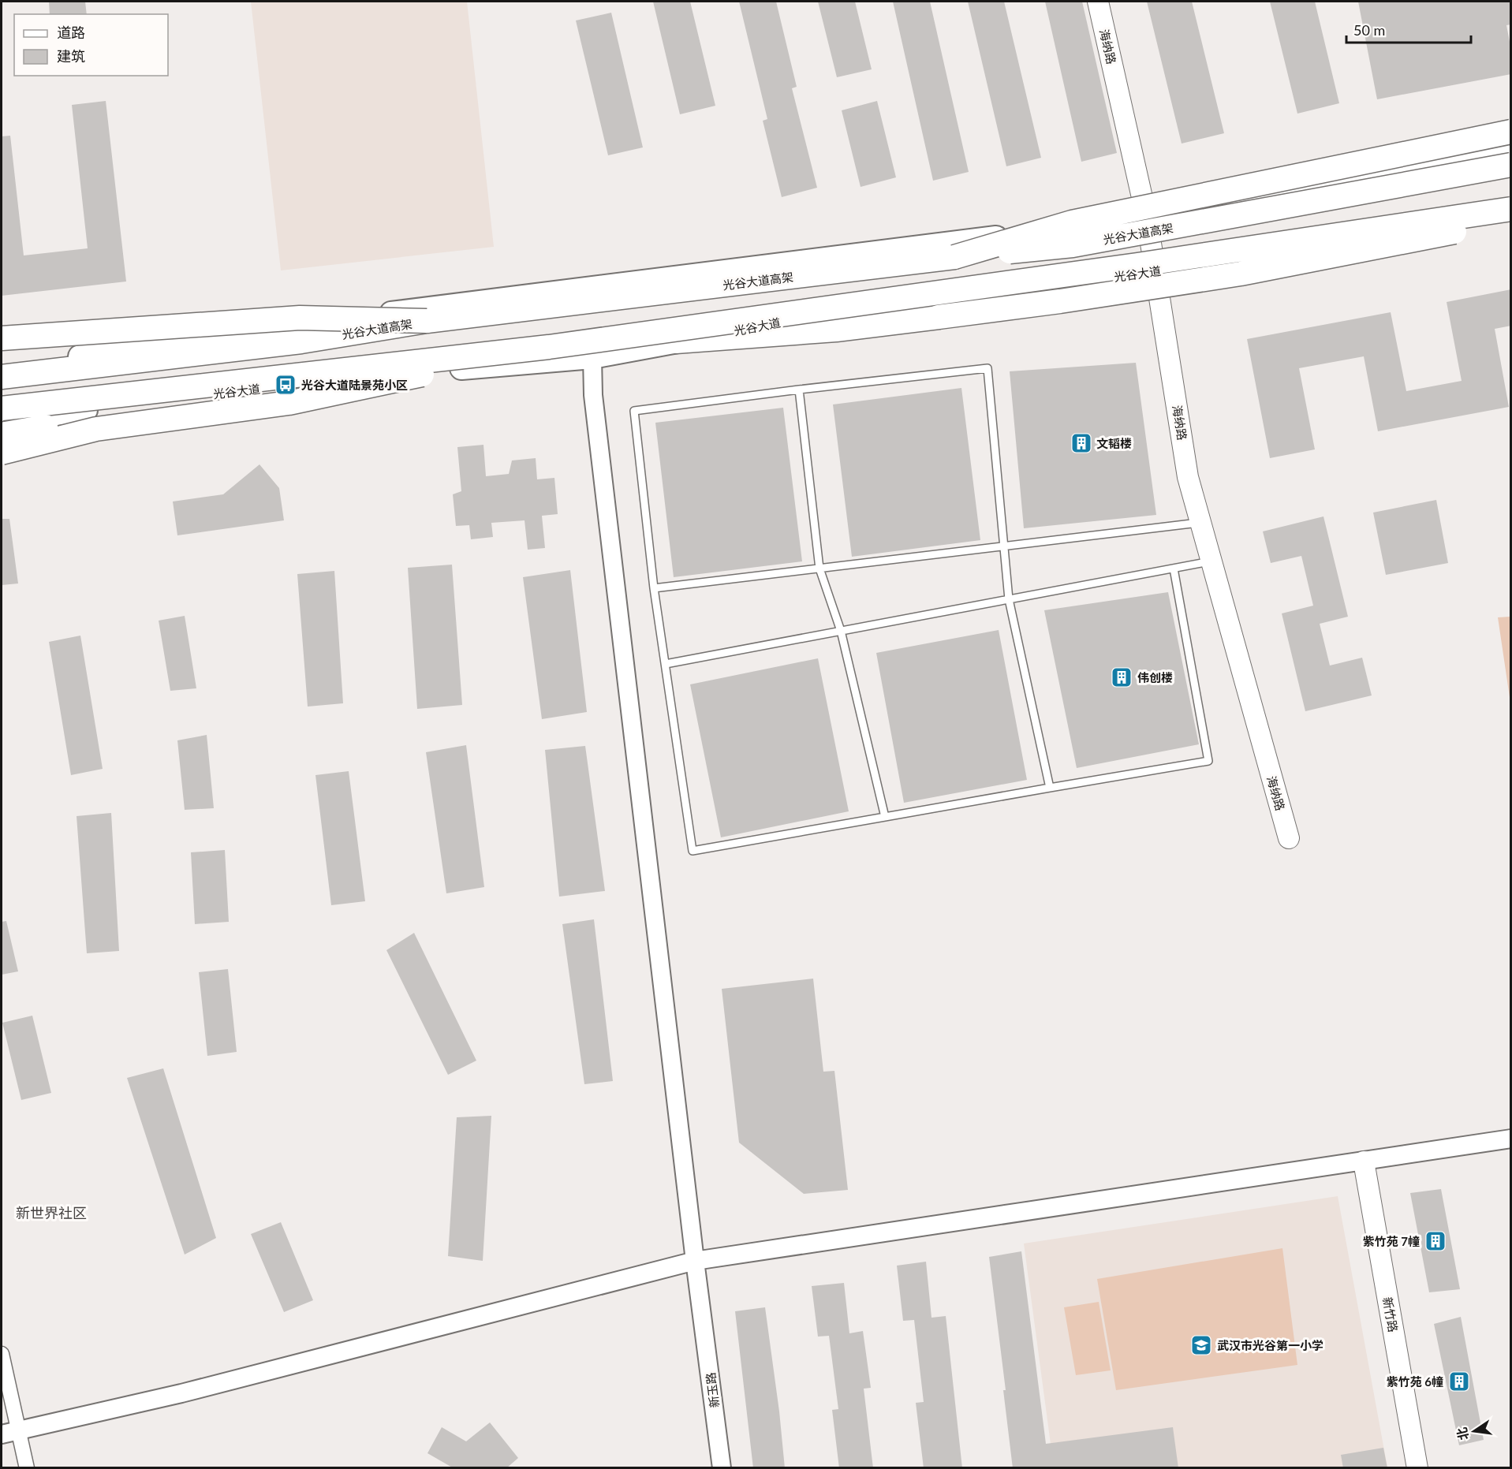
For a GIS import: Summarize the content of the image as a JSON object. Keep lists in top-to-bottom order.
{
  "streets": {
    "highway": ["光谷大道高架"],
    "main road": ["海纳路", "光谷大道", "新竹路"],
    "street": ["新玉路"]
  },
  "crossings": [
    ["海纳路", "光谷大道"],
    ["光谷大道", "新玉路"]
  ],
  "districts": ["新世界社区"],
  "places": {
    "bus stop": ["光谷大道陆景苑小区"],
    "building": [
      "文韬楼",
      "伟创楼",
      "紫竹苑 7幢",
      "紫竹苑 6幢"
    ],
    "school or university": ["武汉市光谷第一小学"]
  },
  "legend": ["道路", "建筑"],
  "scale_bar": "50 m",
  "north": "left"
}
